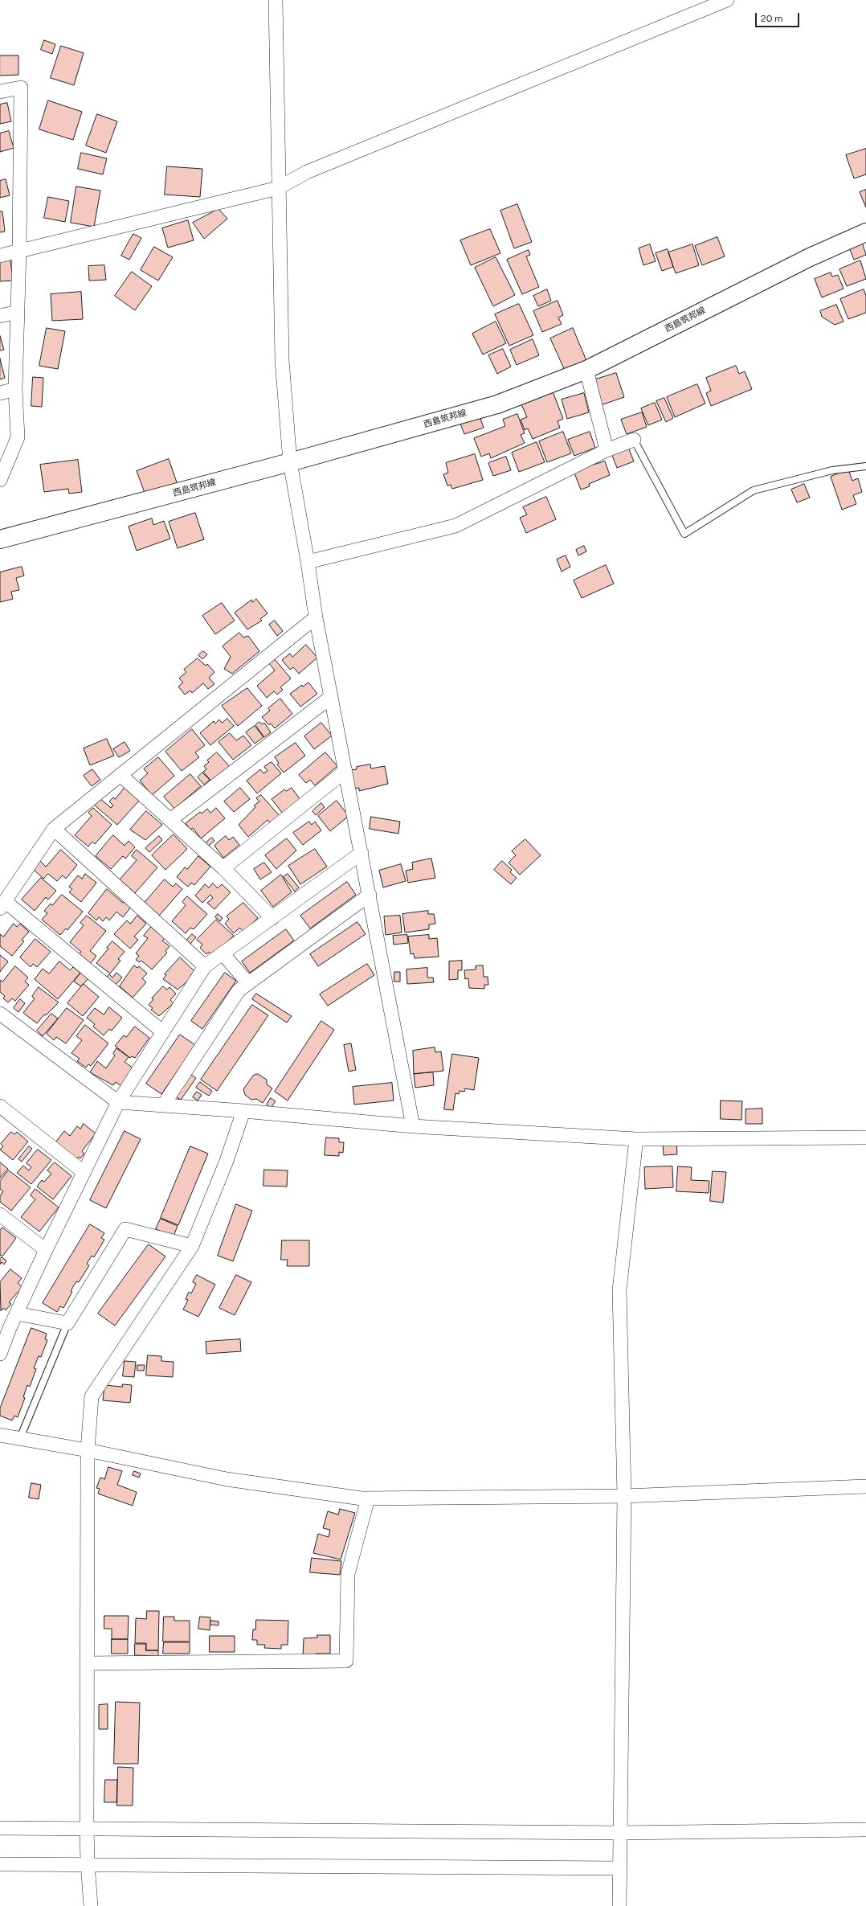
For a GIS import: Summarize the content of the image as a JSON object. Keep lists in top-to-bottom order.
{
  "streets": {
    "main road": ["西島筑邦線"]
  },
  "scale_bar": "20 m"
}
